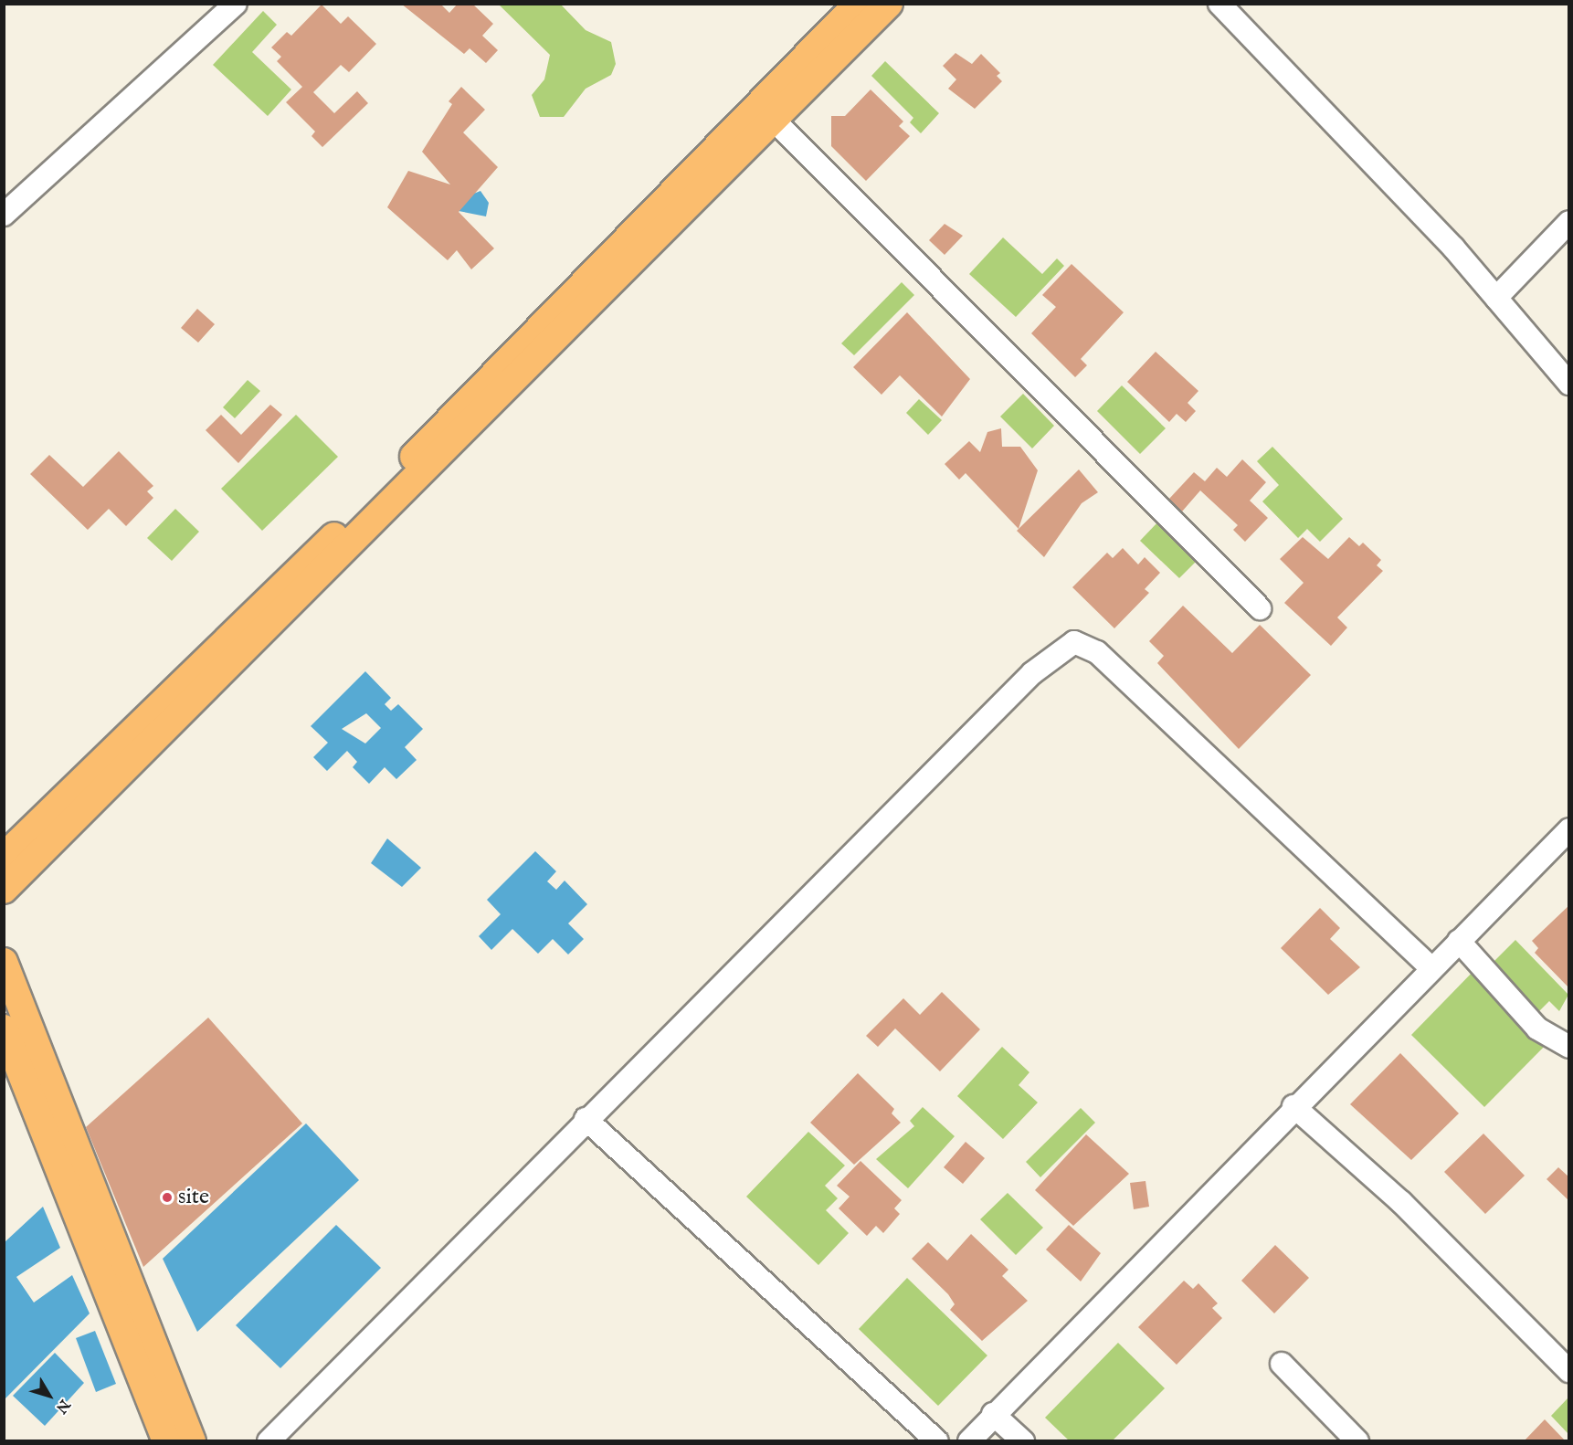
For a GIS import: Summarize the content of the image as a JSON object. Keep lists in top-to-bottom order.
{
  "places": ["site"],
  "north": "bottom right"
}
